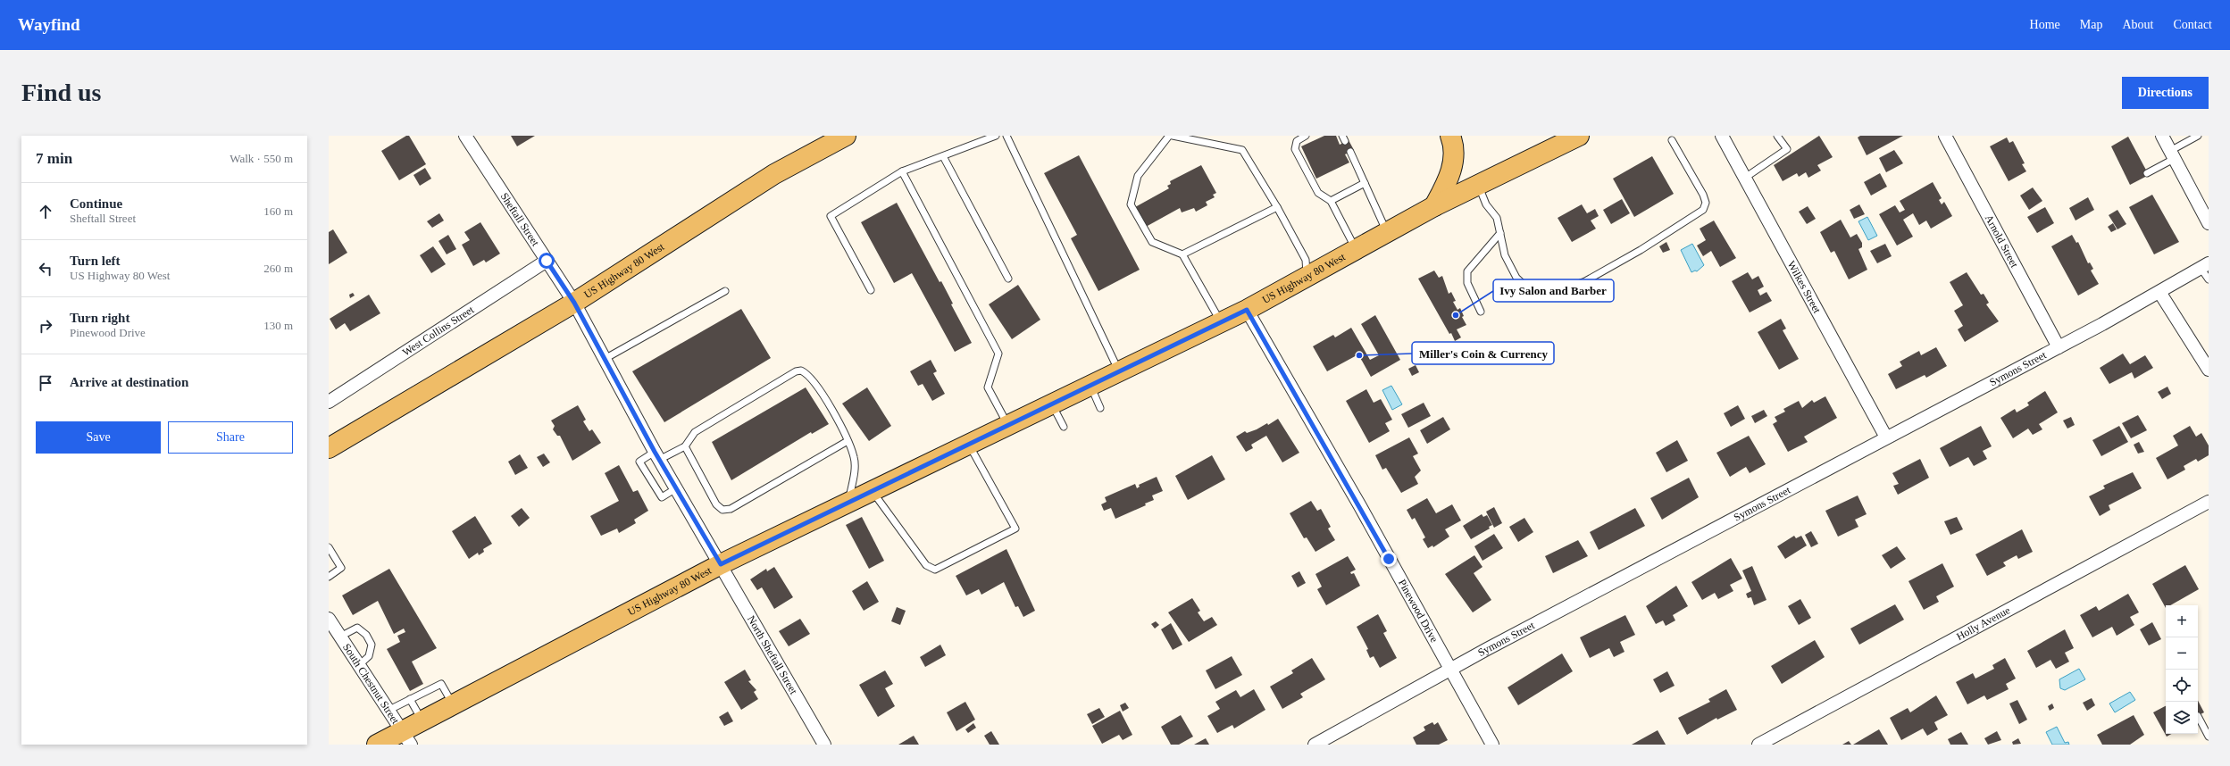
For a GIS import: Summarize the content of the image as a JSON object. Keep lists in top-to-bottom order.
{
  "streets": {
    "main road": ["US Highway 80 West"],
    "street": [
      "Sheftall Street",
      "Arnold Street",
      "Wilkes Street",
      "West Collins Street",
      "Symons Street",
      "Pinewood Drive",
      "Holly Avenue",
      "North Sheftall Street",
      "South Chestnut Street"
    ]
  },
  "crossings": [
    ["Sheftall Street", "US Highway 80 West"],
    ["Sheftall Street", "West Collins Street"],
    ["Sheftall Street", "North Sheftall Street"],
    ["Arnold Street", "Symons Street"],
    ["US Highway 80 West", "Pinewood Drive"],
    ["US Highway 80 West", "North Sheftall Street"],
    ["US Highway 80 West", "South Chestnut Street"],
    ["Wilkes Street", "Symons Street"],
    ["Symons Street", "Pinewood Drive"]
  ],
  "places": ["Ivy Salon and Barber", "Miller's Coin & Currency"],
  "page": {
    "header": "Wayfind",
    "nav": [
      "Home",
      "Map",
      "About",
      "Contact"
    ],
    "buttons": [
      "Directions",
      ["Save", "Share"]
    ],
    "title": "Find us",
    "heading": ["7 min", "Walk · 550 m"],
    "list": [
      ["Continue", "Sheftall Street", "160 m"],
      ["Turn left", "US Highway 80 West", "260 m"],
      ["Turn right", "Pinewood Drive", "130 m"],
      "Arrive at destination"
    ],
    "map_buttons": ["+", "−"]
  }
}
